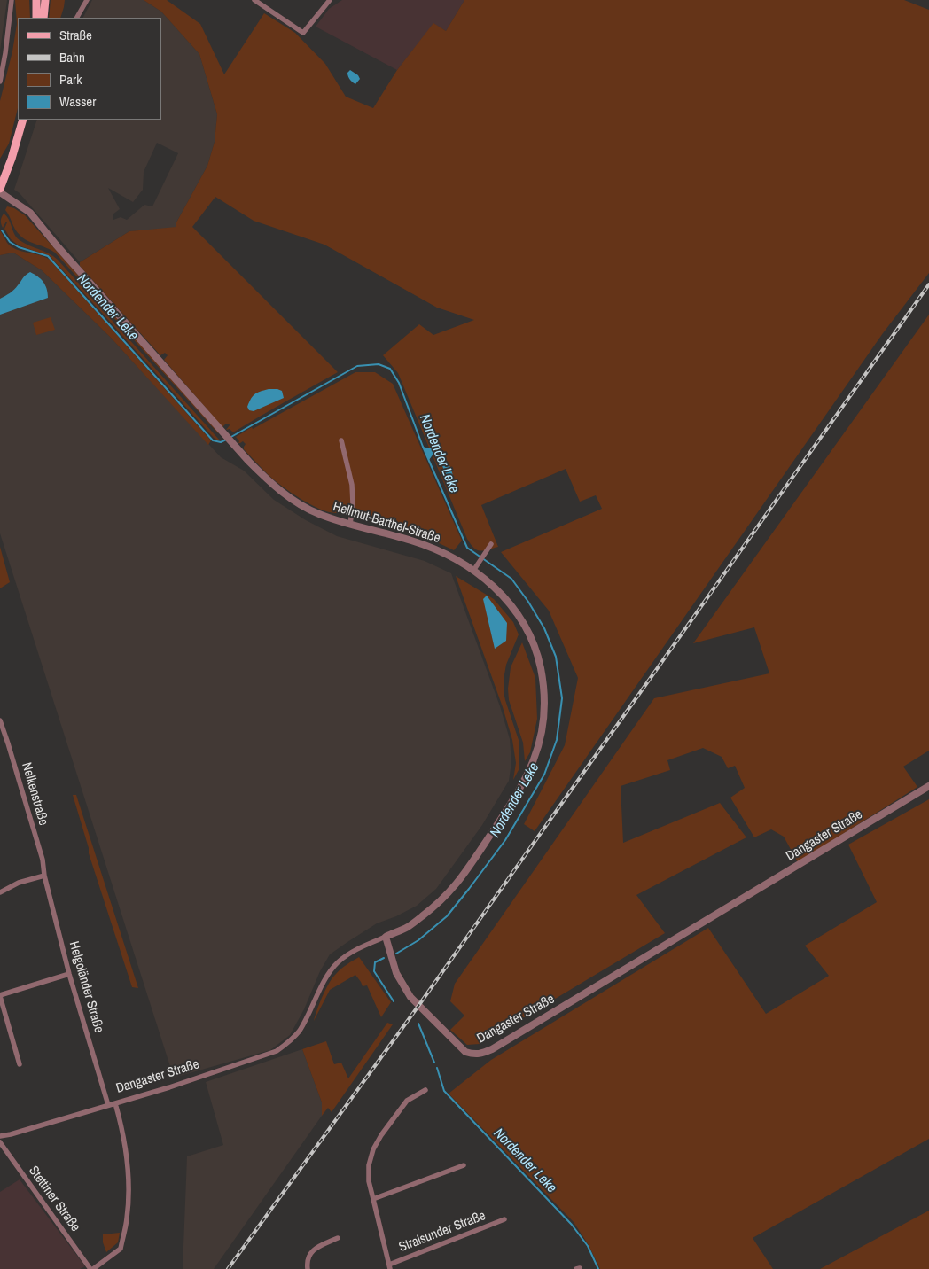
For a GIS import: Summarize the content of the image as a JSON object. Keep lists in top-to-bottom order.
{
  "streets": {
    "street": [
      "Hellmut-Barthel-Straße",
      "Nelkenstraße",
      "Dangaster Straße",
      "Helgoländer Straße",
      "Stettiner Straße",
      "Stralsunder Straße"
    ]
  },
  "crossings": [
    ["Hellmut-Barthel-Straße", "Dangaster Straße"],
    ["Nelkenstraße", "Helgoländer Straße"],
    ["Dangaster Straße", "Helgoländer Straße"]
  ],
  "water": ["Nordender Leke"],
  "legend": [
    "Straße",
    "Bahn",
    "Park",
    "Wasser"
  ]
}
